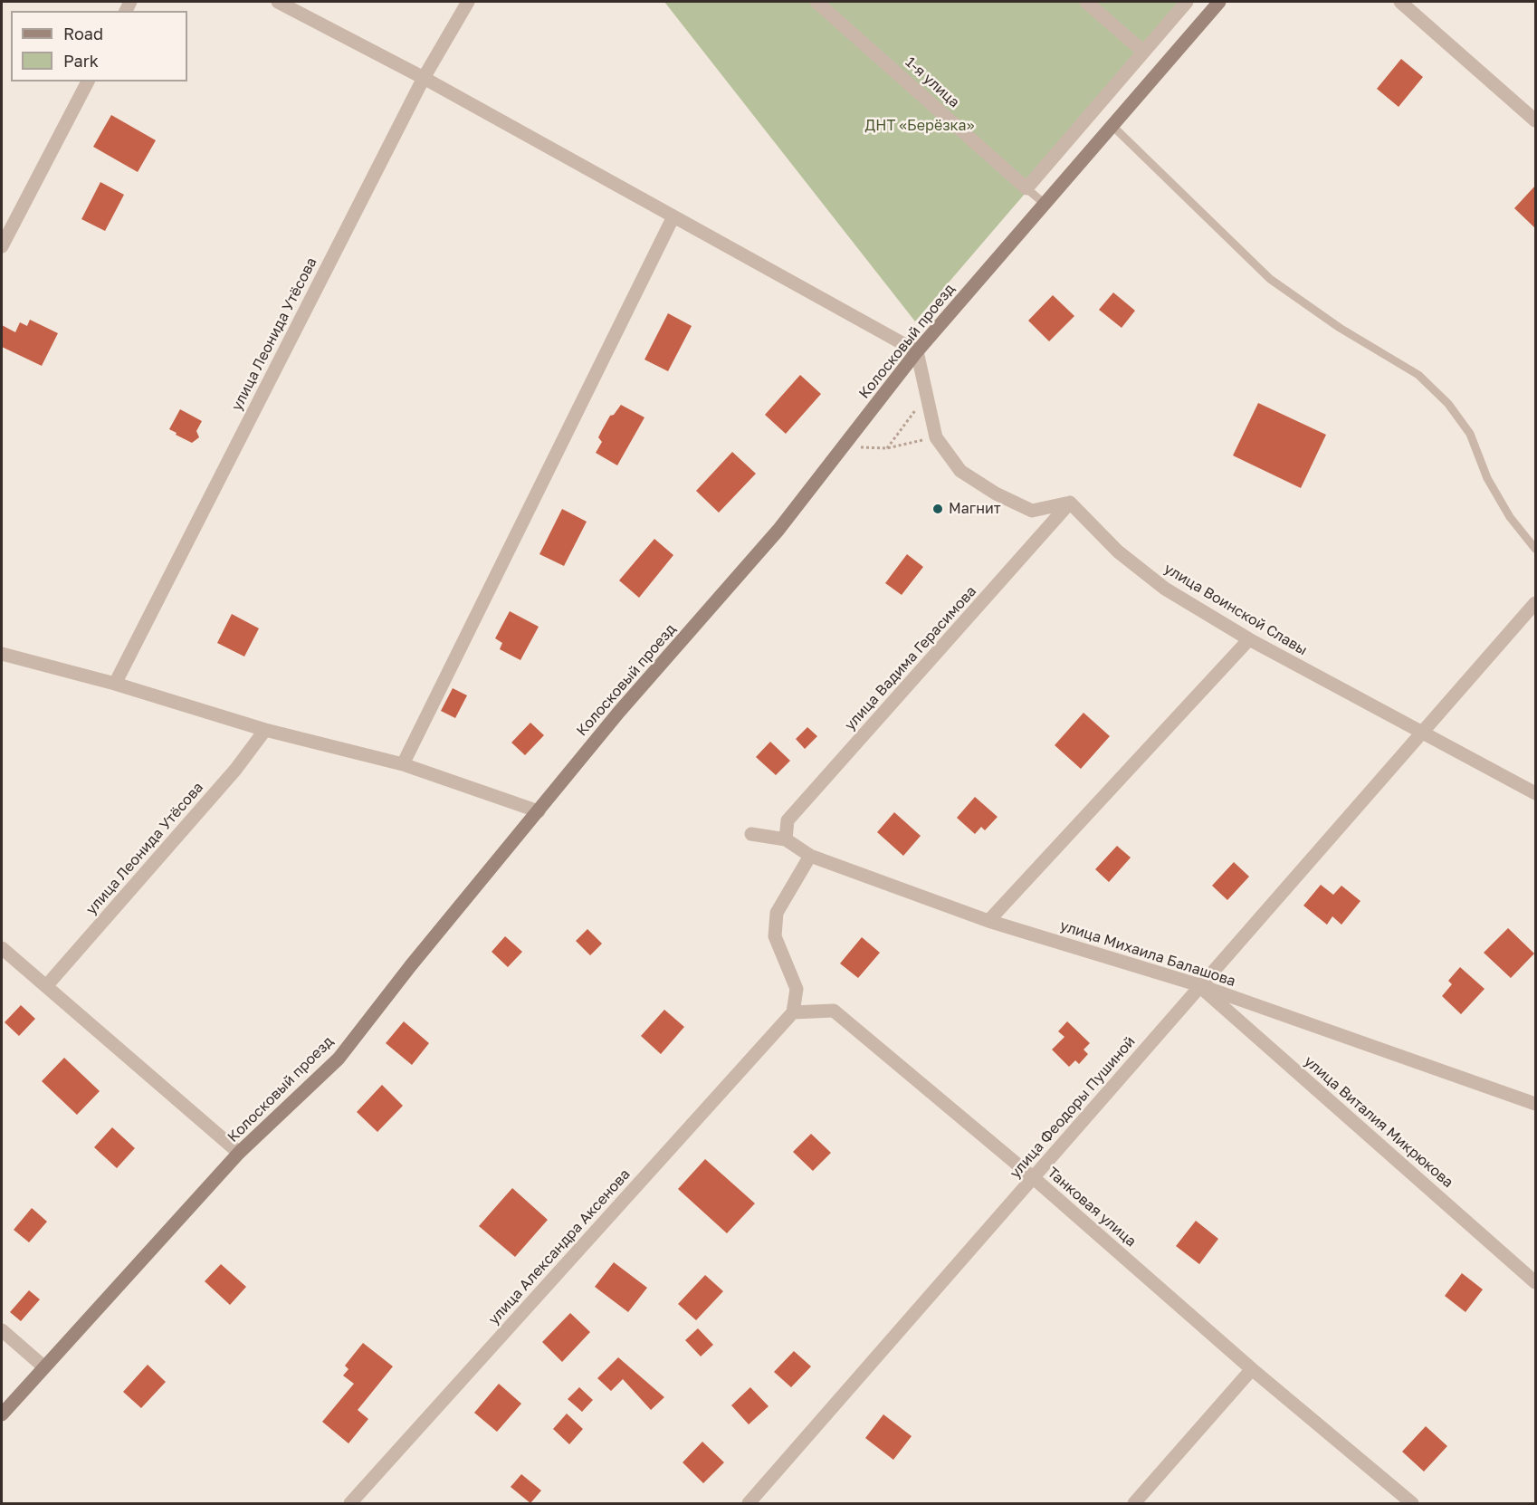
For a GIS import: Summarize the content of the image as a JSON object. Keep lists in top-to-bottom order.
{
  "streets": {
    "street": [
      "1-я улица",
      "улица Леонида Утёсова",
      "Колосковый проезд",
      "улица Воинской Славы",
      "улица Вадима Герасимова",
      "улица Михаила Балашова",
      "улица Феодоры Пушиной",
      "улица Виталия Микрюкова",
      "Танковая улица",
      "улица Александра Аксенова"
    ]
  },
  "crossings": [
    ["улица Воинской Славы", "улица Вадима Герасимова"],
    ["улица Воинской Славы", "улица Феодоры Пушиной"],
    ["улица Вадима Герасимова", "улица Михаила Балашова"],
    ["улица Михаила Балашова", "улица Феодоры Пушиной"],
    ["улица Михаила Балашова", "улица Виталия Микрюкова"],
    ["улица Феодоры Пушиной", "улица Виталия Микрюкова"],
    ["улица Феодоры Пушиной", "Танковая улица"],
    ["Танковая улица", "улица Александра Аксенова"]
  ],
  "parks": ["ДНТ «Берёзка»"],
  "places": ["Магнит"],
  "legend": ["Road", "Park"]
}
